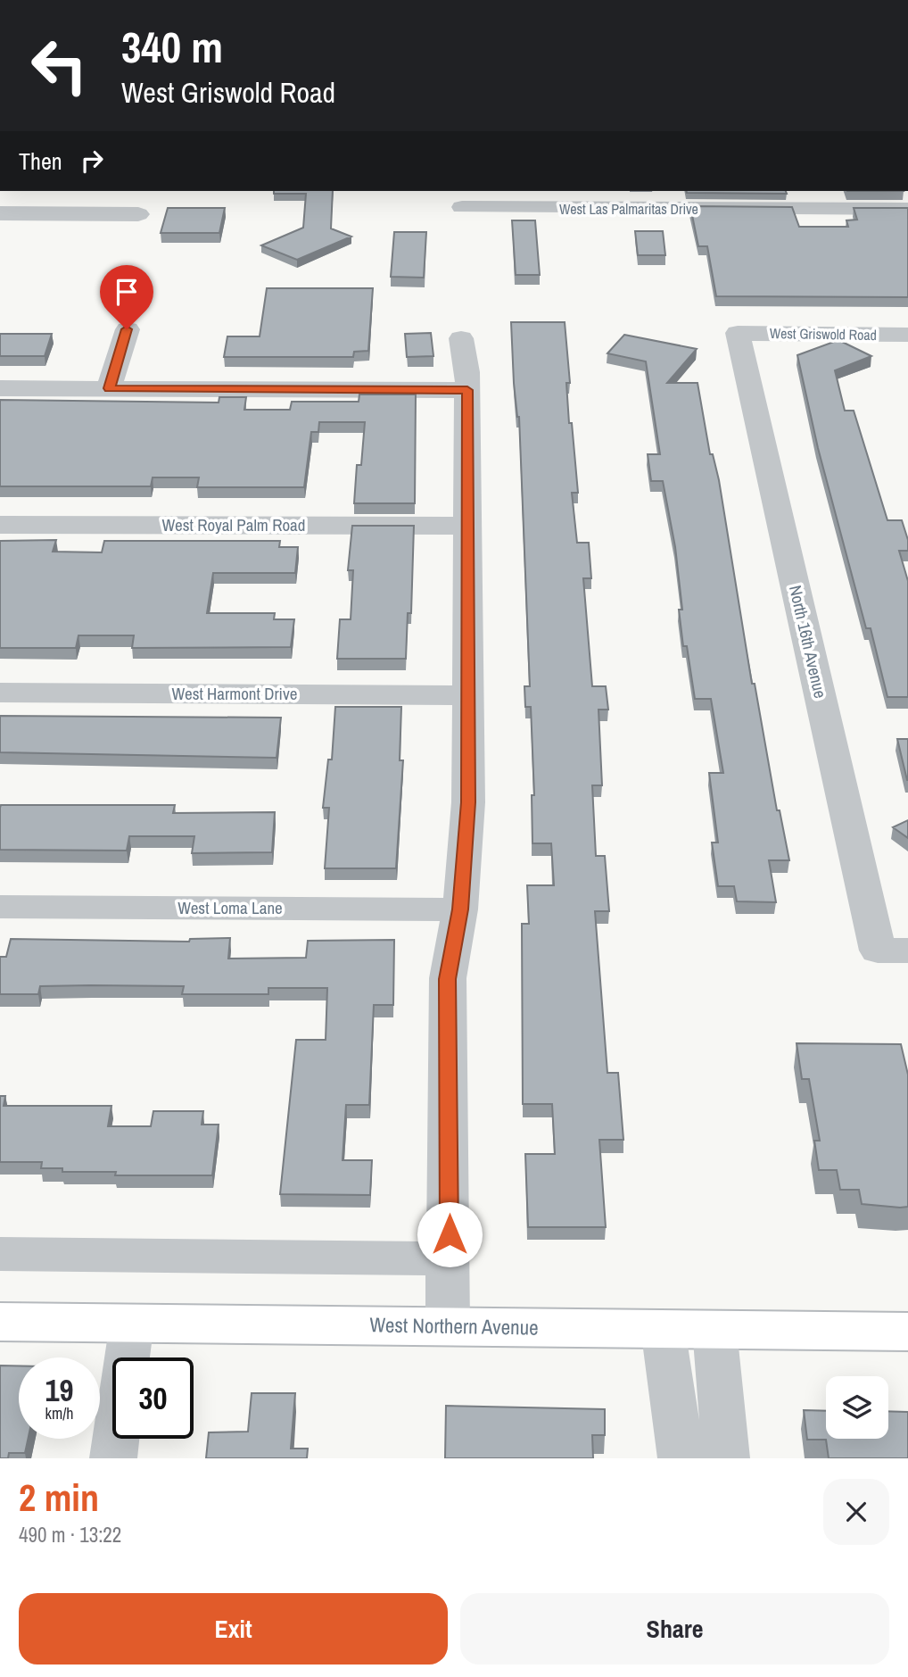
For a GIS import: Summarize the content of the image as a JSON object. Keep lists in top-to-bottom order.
{
  "streets": {
    "main road": ["West Northern Avenue"],
    "street": [
      "West Las Palmaritas Drive",
      "West Griswold Road",
      "West Royal Palm Road",
      "North 16th Avenue",
      "West Harmont Drive",
      "West Loma Lane"
    ]
  },
  "crossings": [
    ["West Griswold Road", "North 16th Avenue"]
  ],
  "page": {
    "turn": ["340 m", "West Griswold Road"],
    "then": "Then",
    "speed": "19 km/h",
    "limit": "30",
    "heading": ["2 min", "490 m · 13:22"],
    "buttons": ["Exit", "Share"]
  }
}
